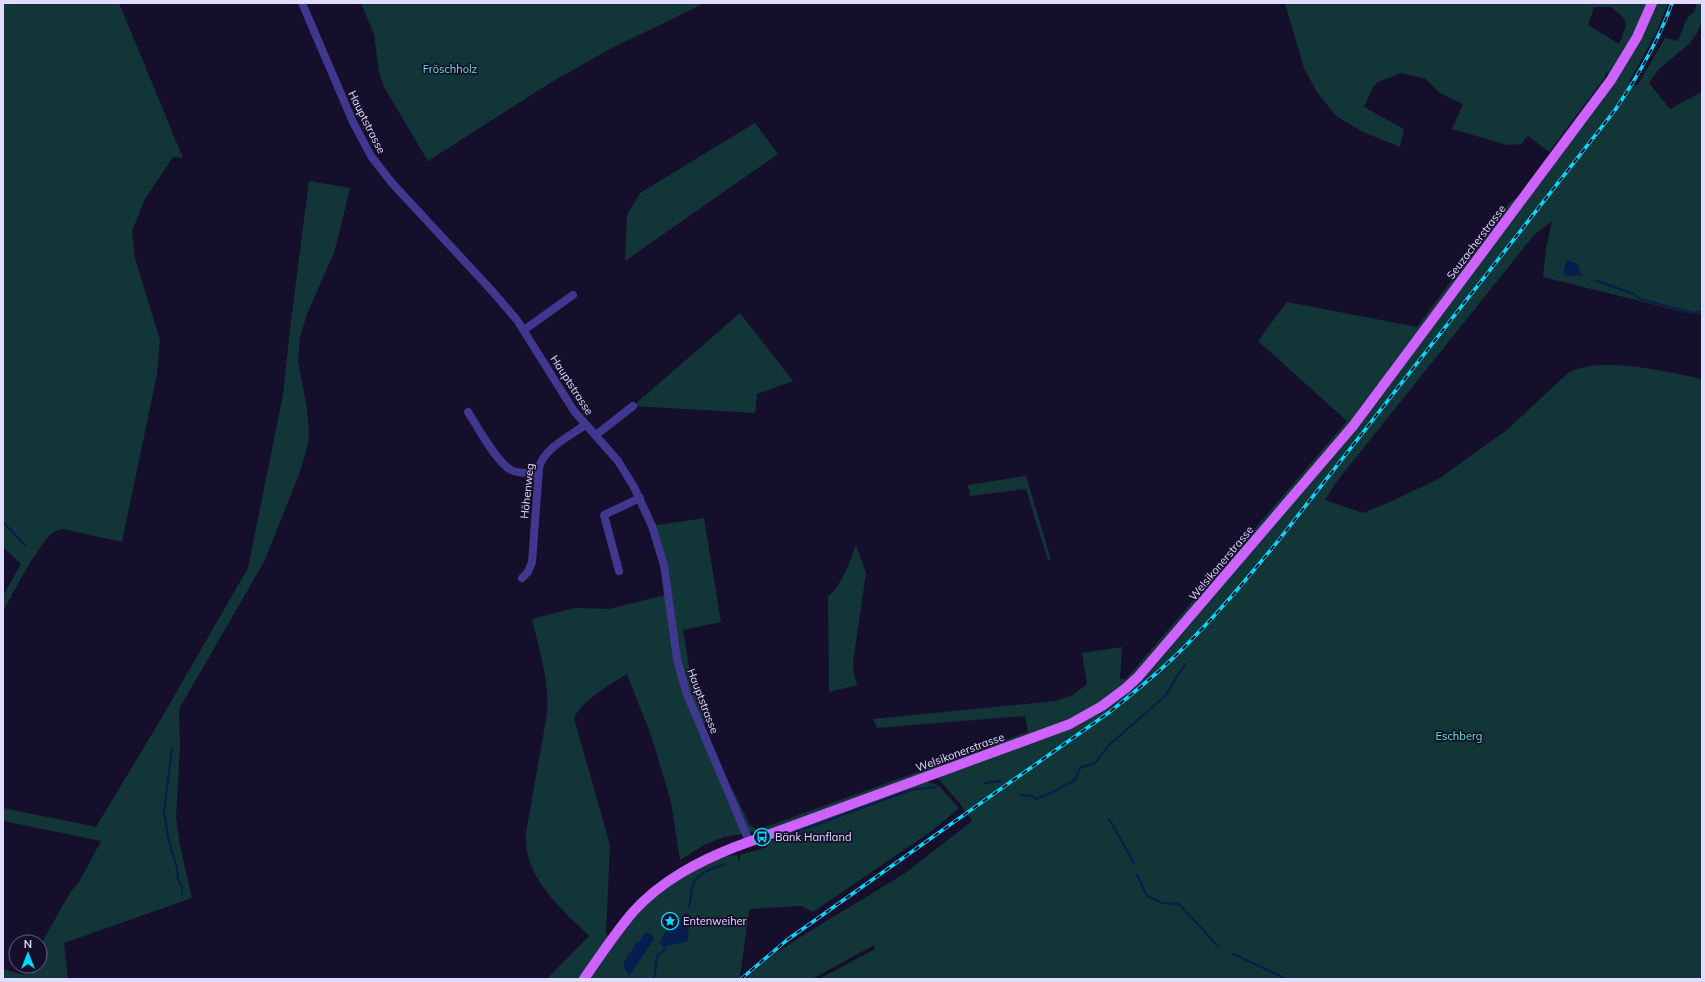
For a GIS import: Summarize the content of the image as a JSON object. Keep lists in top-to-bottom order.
{
  "streets": {
    "main road": ["Seuzacherstrasse", "Welsikonerstrasse"],
    "street": ["Hauptstrasse", "Höhenweg"]
  },
  "crossings": [
    ["Hauptstrasse", "Höhenweg"],
    ["Hauptstrasse", "Welsikonerstrasse"],
    ["Seuzacherstrasse", "Welsikonerstrasse"]
  ],
  "parks": ["Fröschholz", "Eschberg"],
  "places": {
    "bus stop": ["Bänk Hanfland"],
    "place": ["Entenweiher"]
  },
  "north": "top"
}
